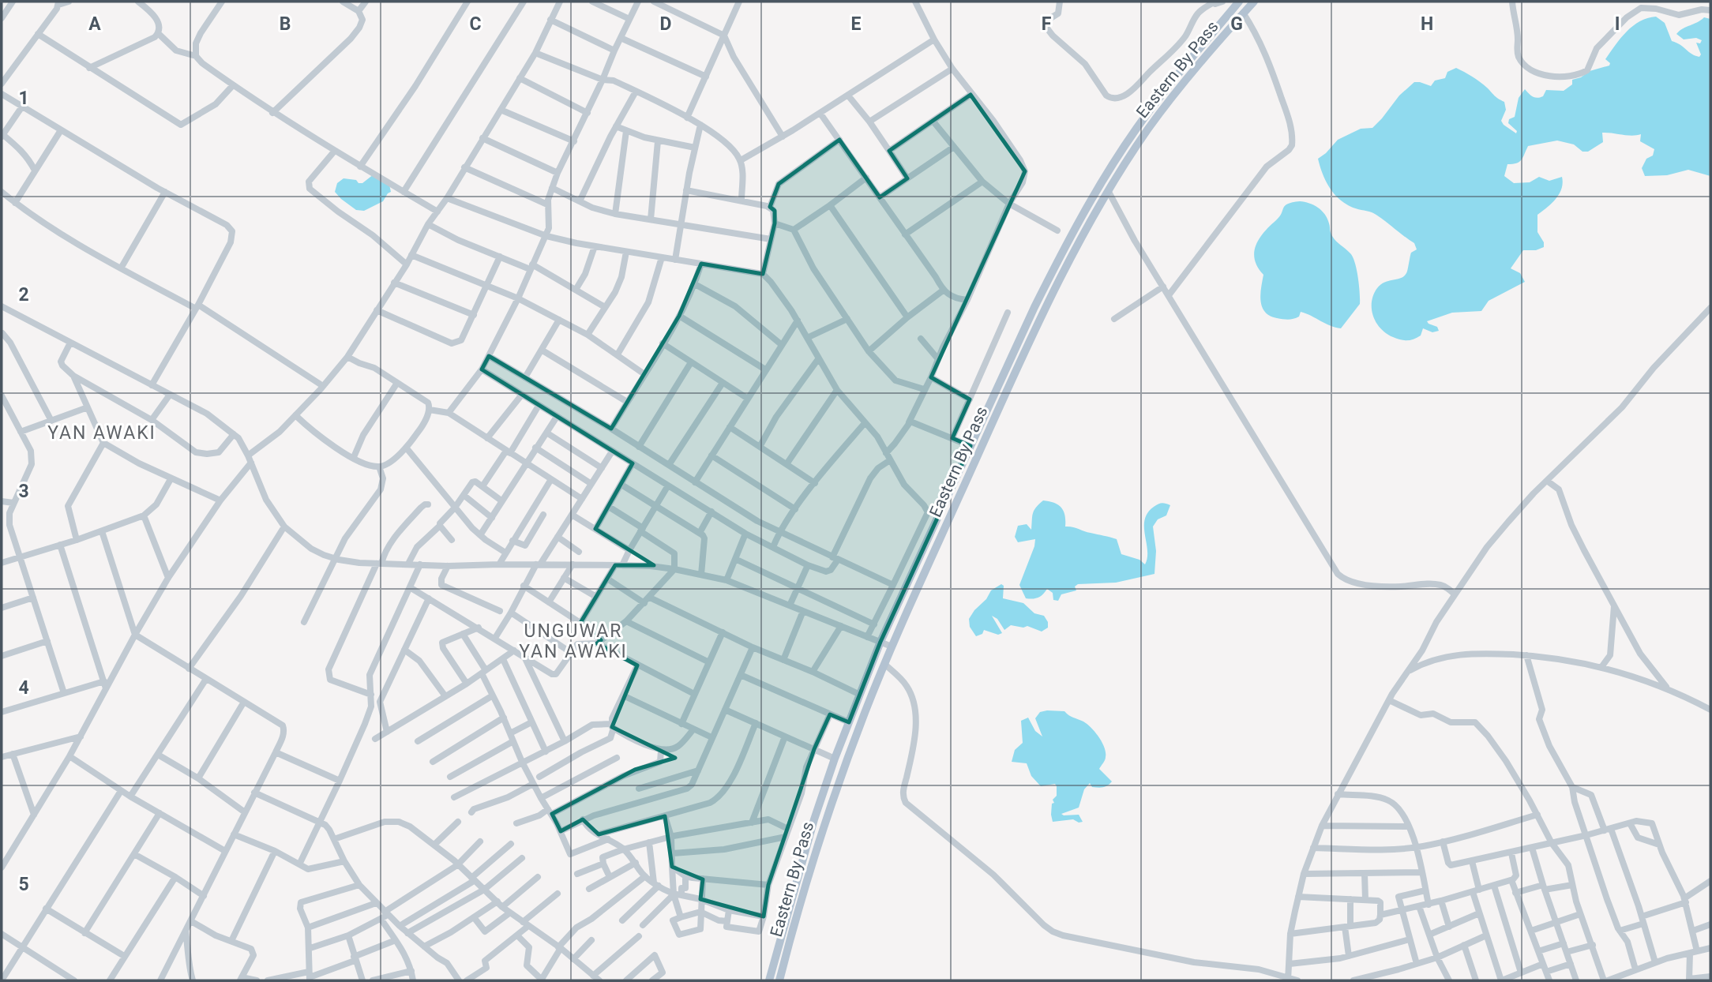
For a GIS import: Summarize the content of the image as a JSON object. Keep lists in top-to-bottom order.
{
  "streets": {
    "main road": ["Eastern By Pass"]
  },
  "districts": ["YAN AWAKI", "UNGUWAR YAN AWAKI"],
  "grid": {
    "columns": [
      "A",
      "B",
      "C",
      "D",
      "E",
      "F",
      "G",
      "H",
      "I"
    ],
    "rows": [
      "1",
      "2",
      "3",
      "4",
      "5"
    ]
  }
}
